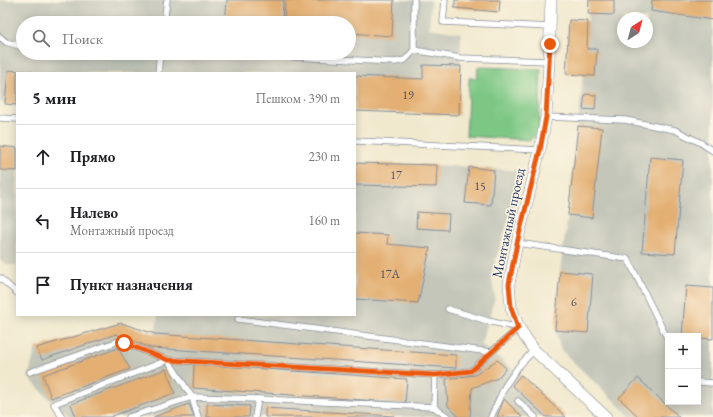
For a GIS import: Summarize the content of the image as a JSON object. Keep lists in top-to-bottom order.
{
  "streets": {
    "street": ["Монтажный проезд"]
  },
  "house_numbers": [
    "19",
    "17",
    "15",
    "17А",
    "6"
  ],
  "north": "top right",
  "page": {
    "search": "Поиск",
    "heading": ["5 мин", "Пешком · 390 m"],
    "list": [
      ["Прямо", "230 m"],
      ["Налево", "Монтажный проезд", "160 m"],
      "Пункт назначения"
    ],
    "map_buttons": ["+", "−"]
  }
}
